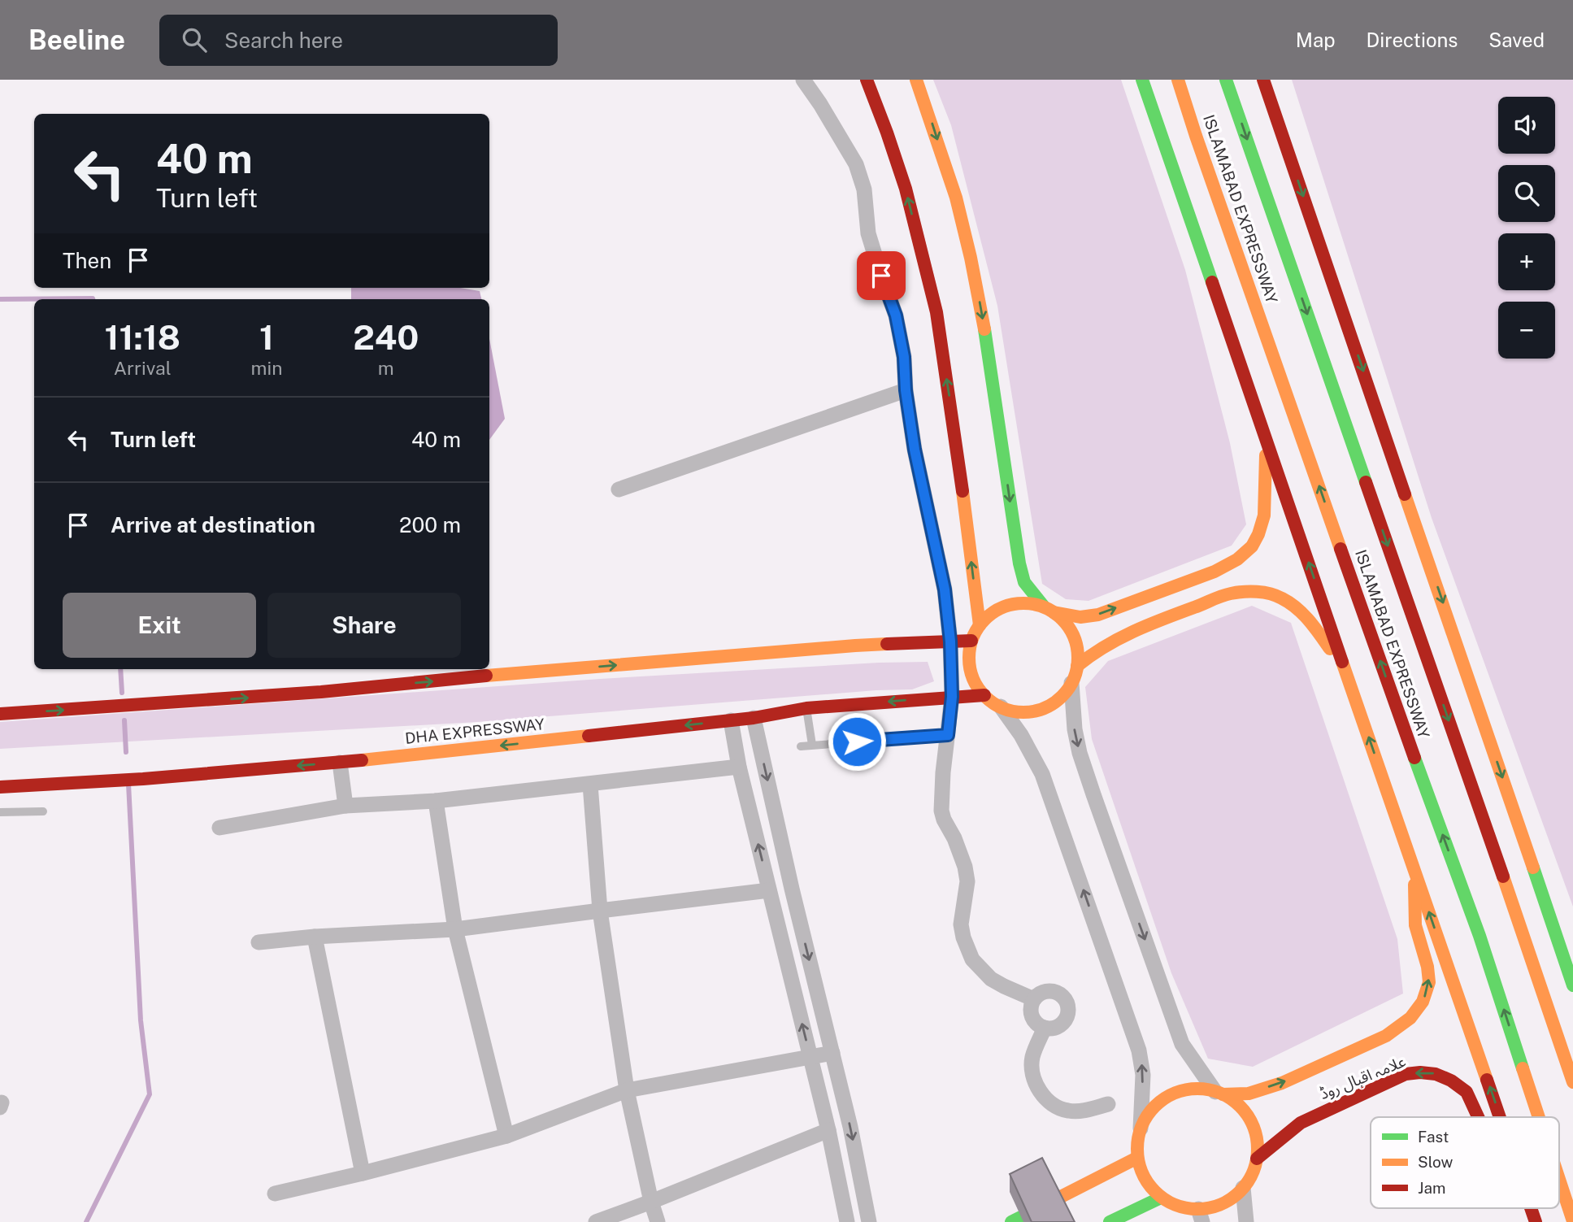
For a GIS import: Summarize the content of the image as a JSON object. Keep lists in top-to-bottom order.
{
  "streets": {
    "main road": ["ISLAMABAD EXPRESSWAY", "DHA EXPRESSWAY", "علامہ اقبال روڈ"]
  },
  "legend": ["Fast", "Slow", "Jam"],
  "page": {
    "header": "Beeline",
    "search": "Search here",
    "nav": ["Map", "Directions", "Saved"],
    "map_buttons": ["+", "−"],
    "turn": ["40 m", "Turn left"],
    "then": "Then",
    "eta": [
      "11:18",
      "Arrival",
      "1",
      "min",
      "240",
      "m"
    ],
    "list": [
      {
        "name": "Turn left",
        "value": "40 m"
      },
      {
        "name": "Arrive at destination",
        "value": "200 m"
      }
    ],
    "buttons": ["Exit", "Share"]
  }
}
